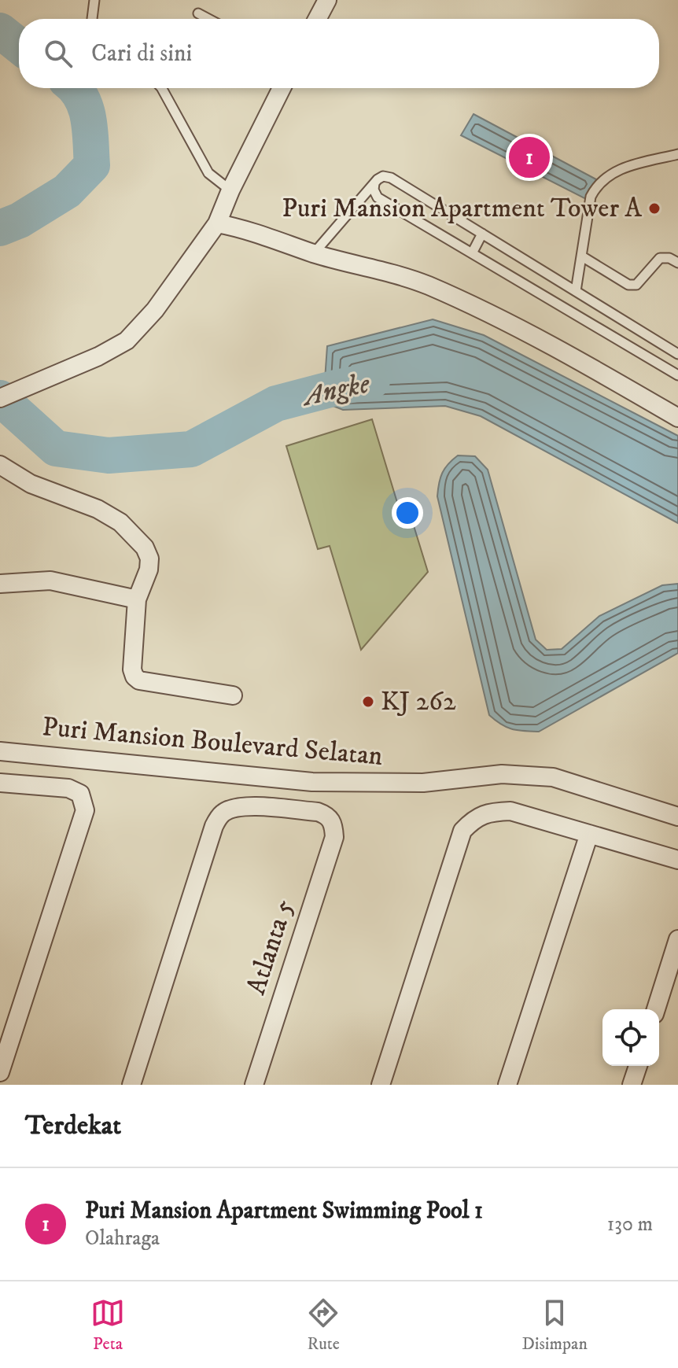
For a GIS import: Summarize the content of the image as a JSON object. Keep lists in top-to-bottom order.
{
  "streets": {
    "street": ["Puri Mansion Boulevard Selatan", "Atlanta 5"]
  },
  "water": ["Angke"],
  "places": ["Puri Mansion Apartment Tower A", "KJ 262"],
  "page": {
    "search": "Cari di sini",
    "pins": "1",
    "heading": "Terdekat",
    "list": [
      {
        "mark": "1",
        "name": "Puri Mansion Apartment Swimming Pool 1",
        "note": "Olahraga",
        "value": "130 m"
      }
    ],
    "nav": ["Peta", "Rute", "Disimpan"]
  }
}
